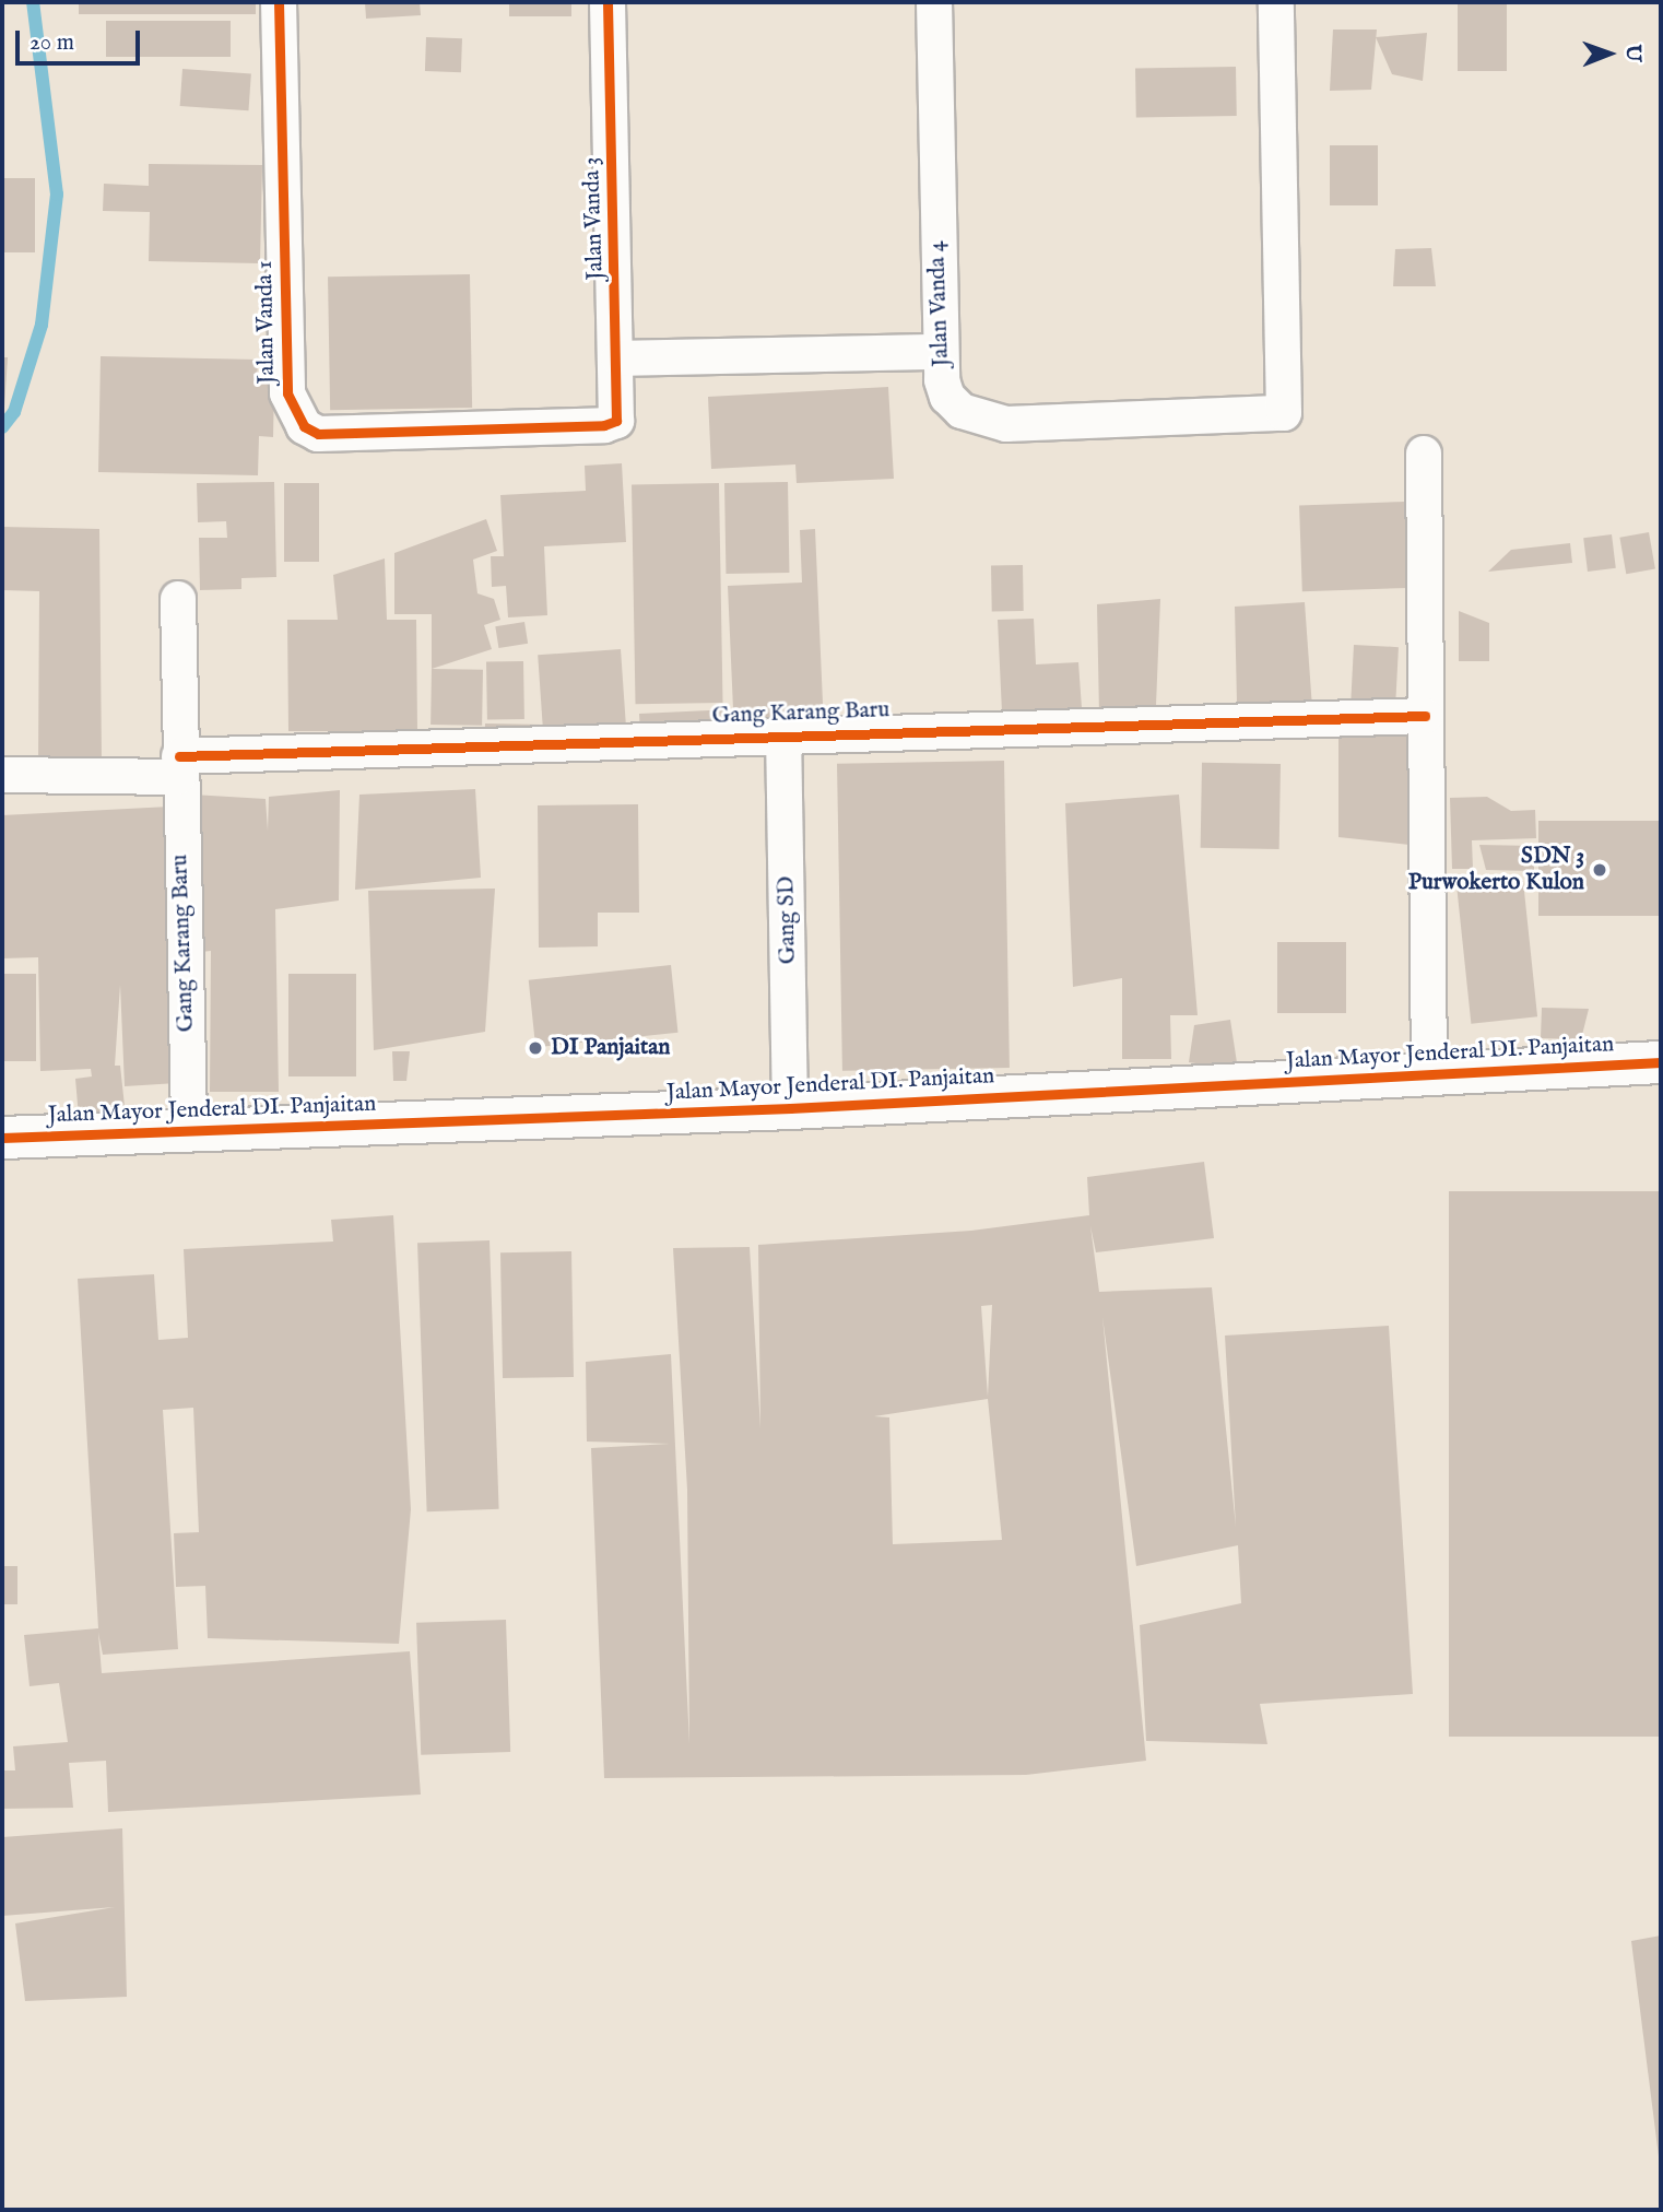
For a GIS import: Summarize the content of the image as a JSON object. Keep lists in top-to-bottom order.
{
  "streets": {
    "street": [
      "Jalan Vanda 3",
      "Jalan Vanda 4",
      "Jalan Vanda 1",
      "Gang Karang Baru",
      "Gang SD",
      "Jalan Mayor Jenderal DI. Panjaitan"
    ]
  },
  "crossings": [
    ["Jalan Vanda 3", "Jalan Vanda 1"],
    ["Gang Karang Baru", "Gang SD"],
    ["Gang Karang Baru", "Jalan Mayor Jenderal DI. Panjaitan"],
    ["Gang SD", "Jalan Mayor Jenderal DI. Panjaitan"]
  ],
  "places": ["SDN 3 Purwokerto Kulon", "DI Panjaitan"],
  "scale_bar": "20 m",
  "north": "right"
}
